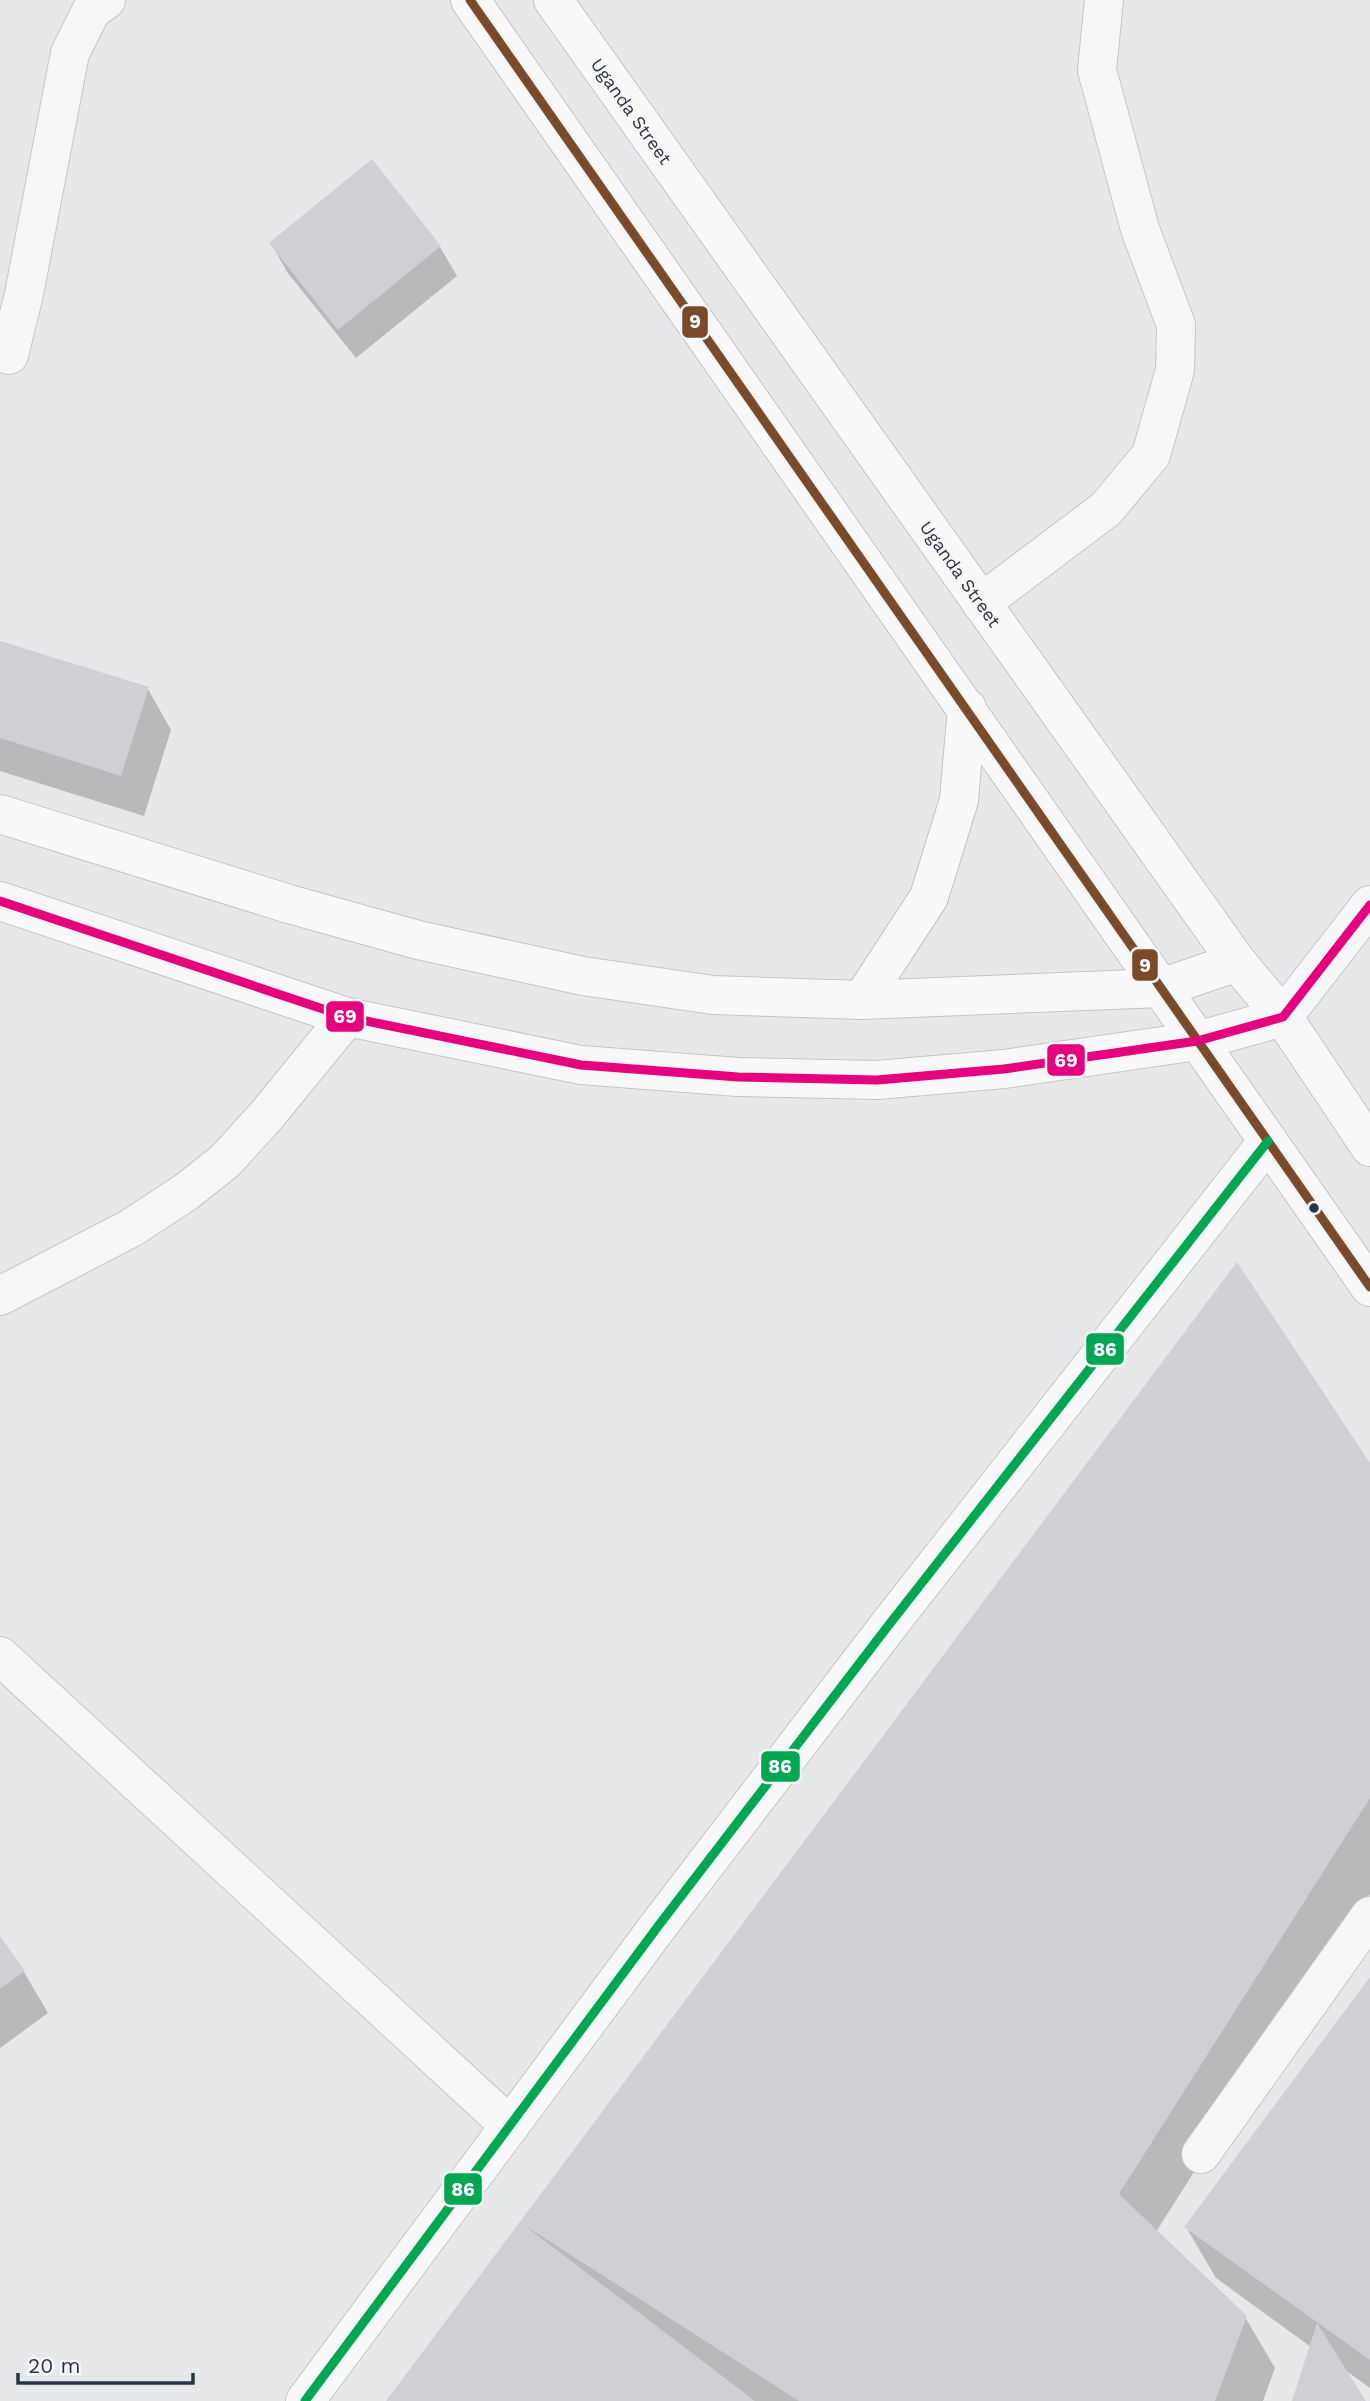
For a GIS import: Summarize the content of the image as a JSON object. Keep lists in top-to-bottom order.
{
  "streets": {
    "main road": ["Uganda Street"]
  },
  "lines": ["transit line 9", "transit line 69", "transit line 86"],
  "scale_bar": "20 m"
}
